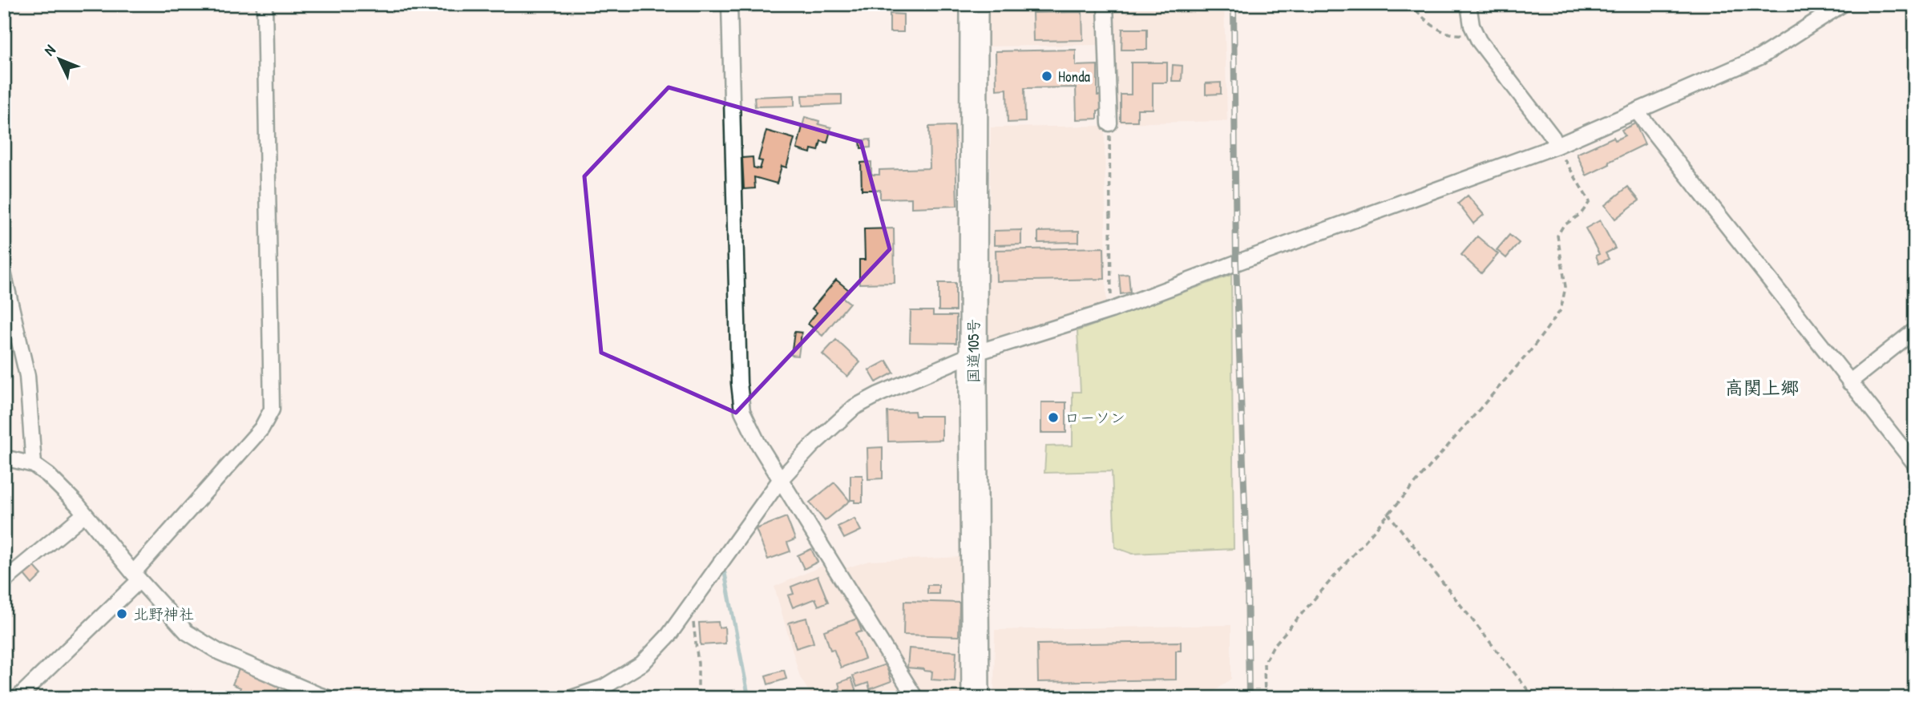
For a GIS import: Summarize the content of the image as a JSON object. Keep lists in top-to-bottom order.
{
  "streets": {
    "highway": ["国道105号"]
  },
  "districts": ["高関上郷"],
  "places": ["Honda", "ローソン", "北野神社"],
  "north": "top left"
}
